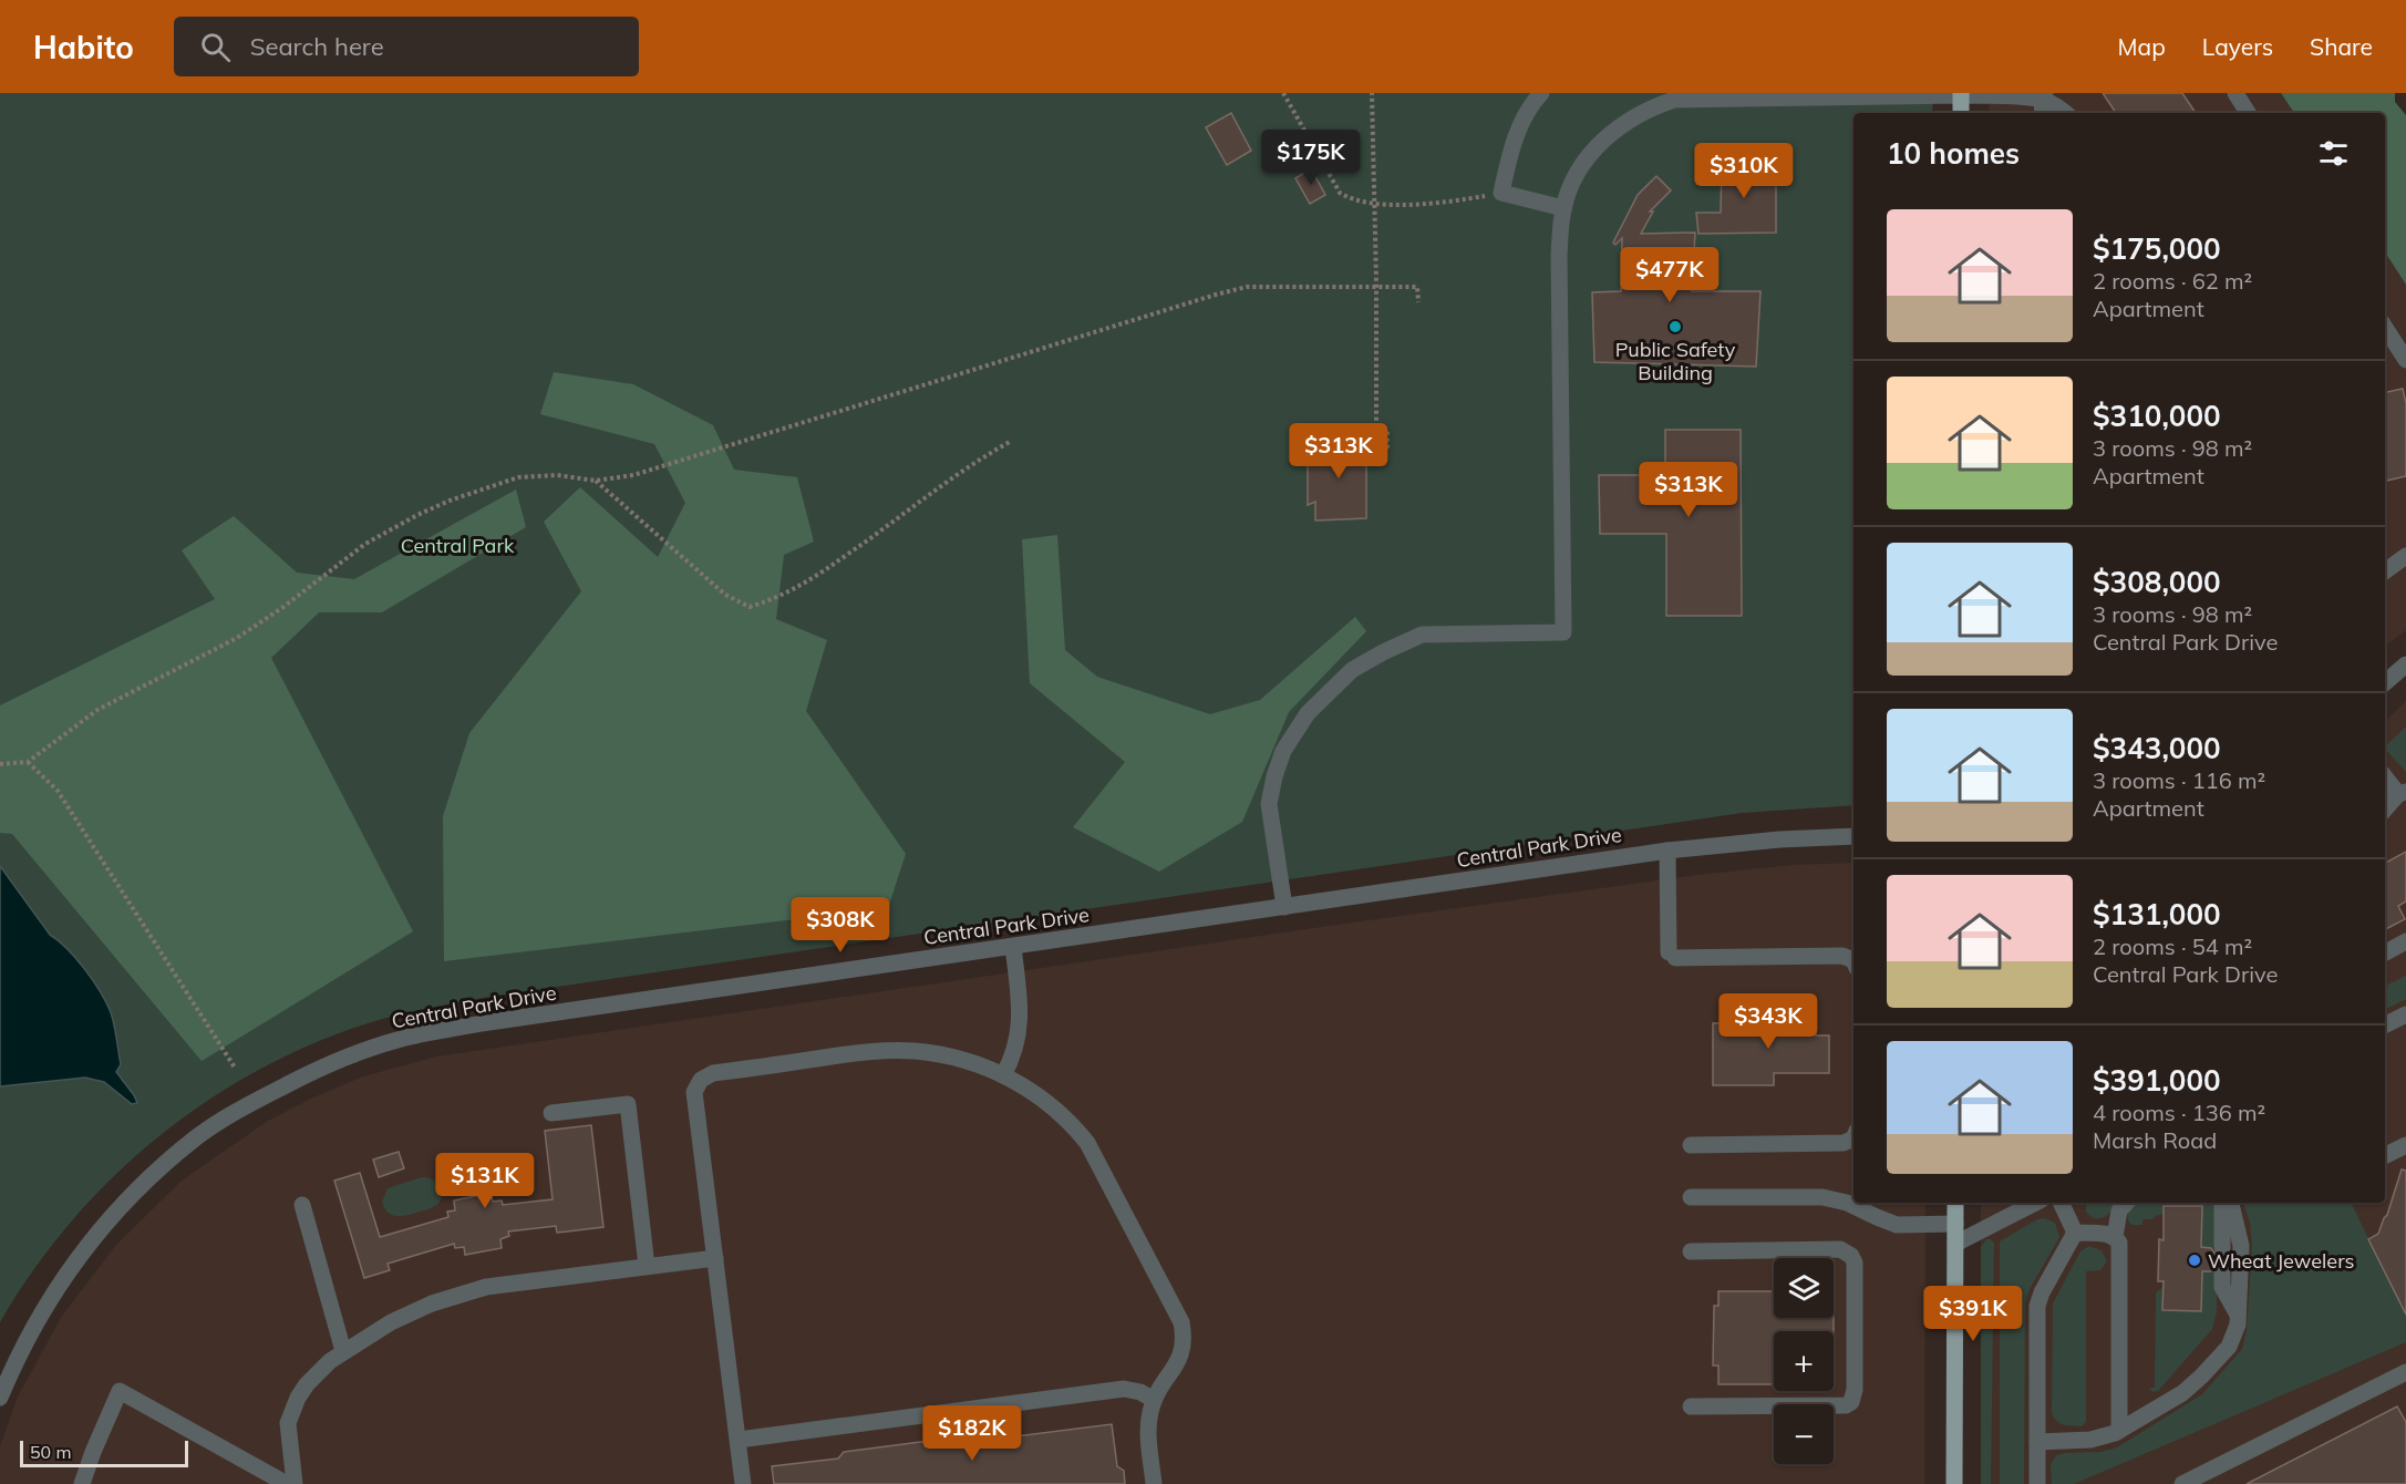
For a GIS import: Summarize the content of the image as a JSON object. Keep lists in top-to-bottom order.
{
  "streets": {
    "street": ["Central Park Drive"]
  },
  "parks": ["Central Park"],
  "places": ["Public Safety Building", "Wheat Jewelers"],
  "scale_bar": "50 m",
  "page": {
    "header": "Habito",
    "search": "Search here",
    "nav": ["Map", "Layers", "Share"],
    "heading": "10 homes",
    "price": [
      "$175K",
      "$310K",
      "$477K",
      "$313K",
      "$313K",
      "$308K",
      "$343K",
      "$131K",
      "$391K",
      "$182K"
    ],
    "list": [
      {
        "name": "$175,000",
        "note": "2 rooms · 62 m² · Apartment"
      },
      {
        "name": "$310,000",
        "note": "3 rooms · 98 m² · Apartment"
      },
      {
        "name": "$308,000",
        "note": "3 rooms · 98 m² · Central Park Drive"
      },
      {
        "name": "$343,000",
        "note": "3 rooms · 116 m² · Apartment"
      },
      {
        "name": "$131,000",
        "note": "2 rooms · 54 m² · Central Park Drive"
      },
      {
        "name": "$391,000",
        "note": "4 rooms · 136 m² · Marsh Road"
      }
    ],
    "map_buttons": ["+", "−"],
    "scale": "50 m"
  }
}
